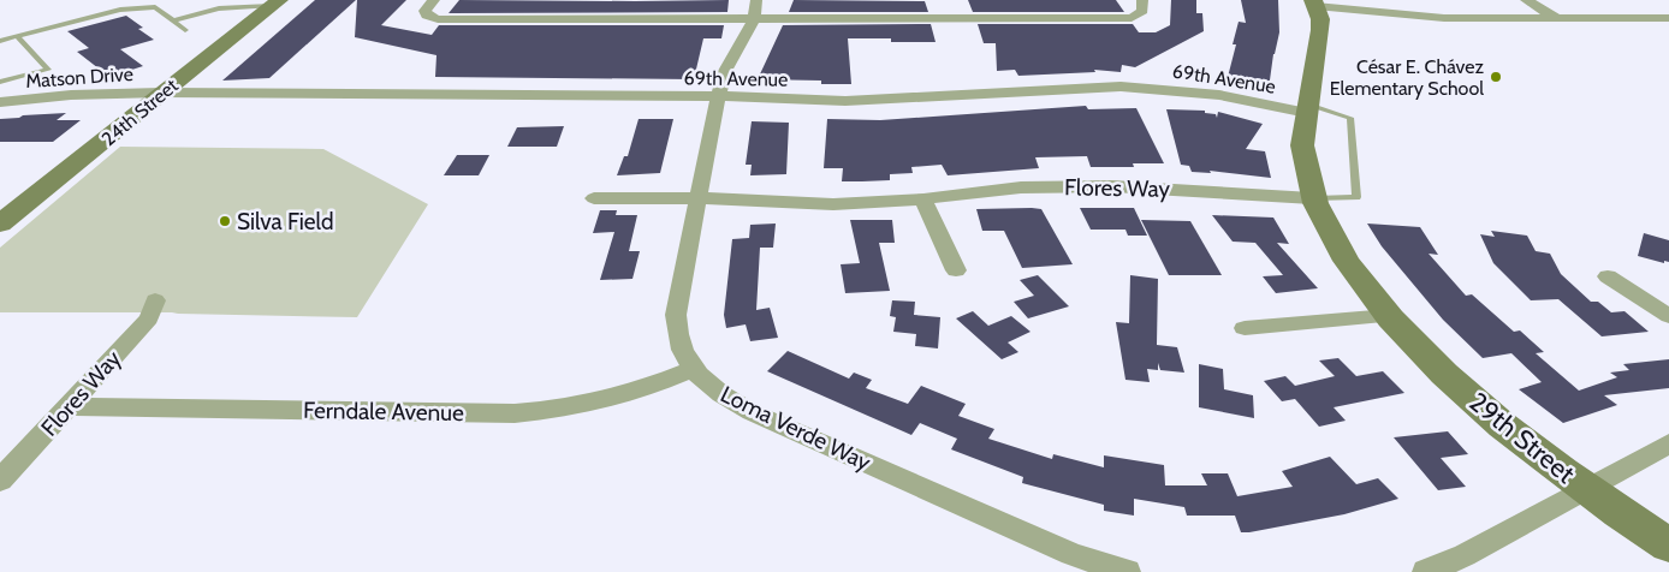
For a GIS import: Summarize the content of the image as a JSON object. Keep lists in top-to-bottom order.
{
  "streets": {
    "street": [
      "Matson Drive",
      "69th Avenue",
      "24th Street",
      "Flores Way",
      "Ferndale Avenue",
      "Loma Verde Way",
      "29th Street"
    ]
  },
  "crossings": [
    ["Matson Drive", "69th Avenue"],
    ["Matson Drive", "24th Street"],
    ["69th Avenue", "24th Street"],
    ["69th Avenue", "Loma Verde Way"],
    ["69th Avenue", "29th Street"],
    ["Flores Way", "Ferndale Avenue"],
    ["Flores Way", "Loma Verde Way"],
    ["Flores Way", "29th Street"],
    ["Ferndale Avenue", "Loma Verde Way"]
  ],
  "places": ["César E. Chávez Elementary School", "Silva Field"]
}
